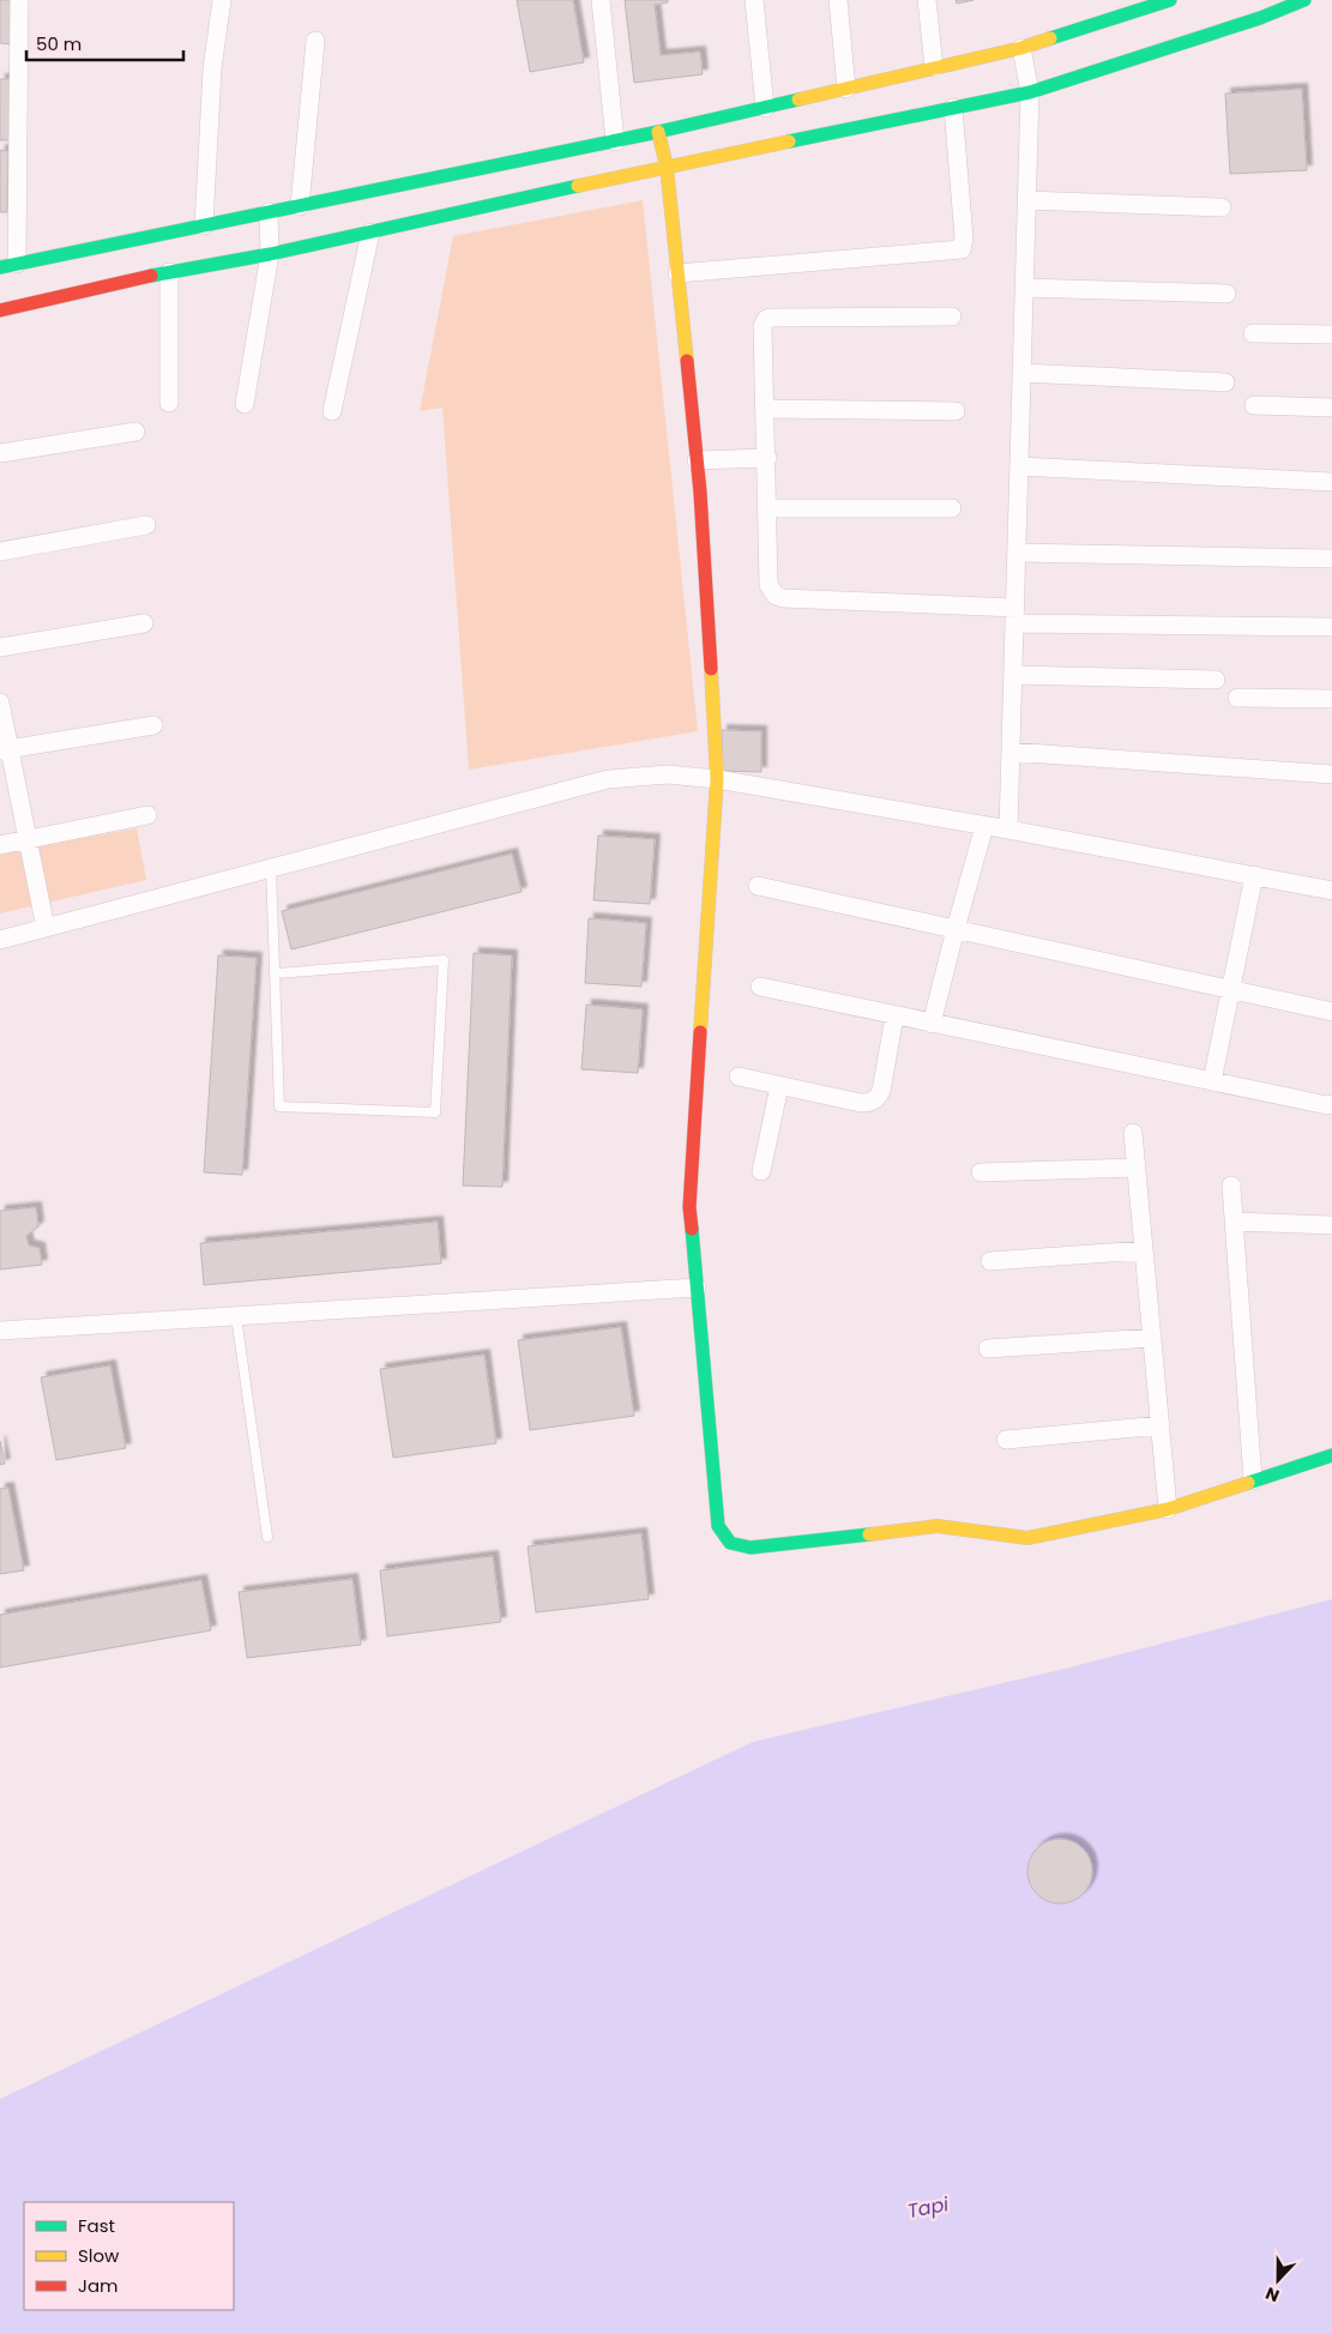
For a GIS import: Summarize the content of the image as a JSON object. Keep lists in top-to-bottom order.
{
  "water": ["Tapi"],
  "legend": ["Fast", "Slow", "Jam"],
  "scale_bar": "50 m",
  "north": "bottom"
}
